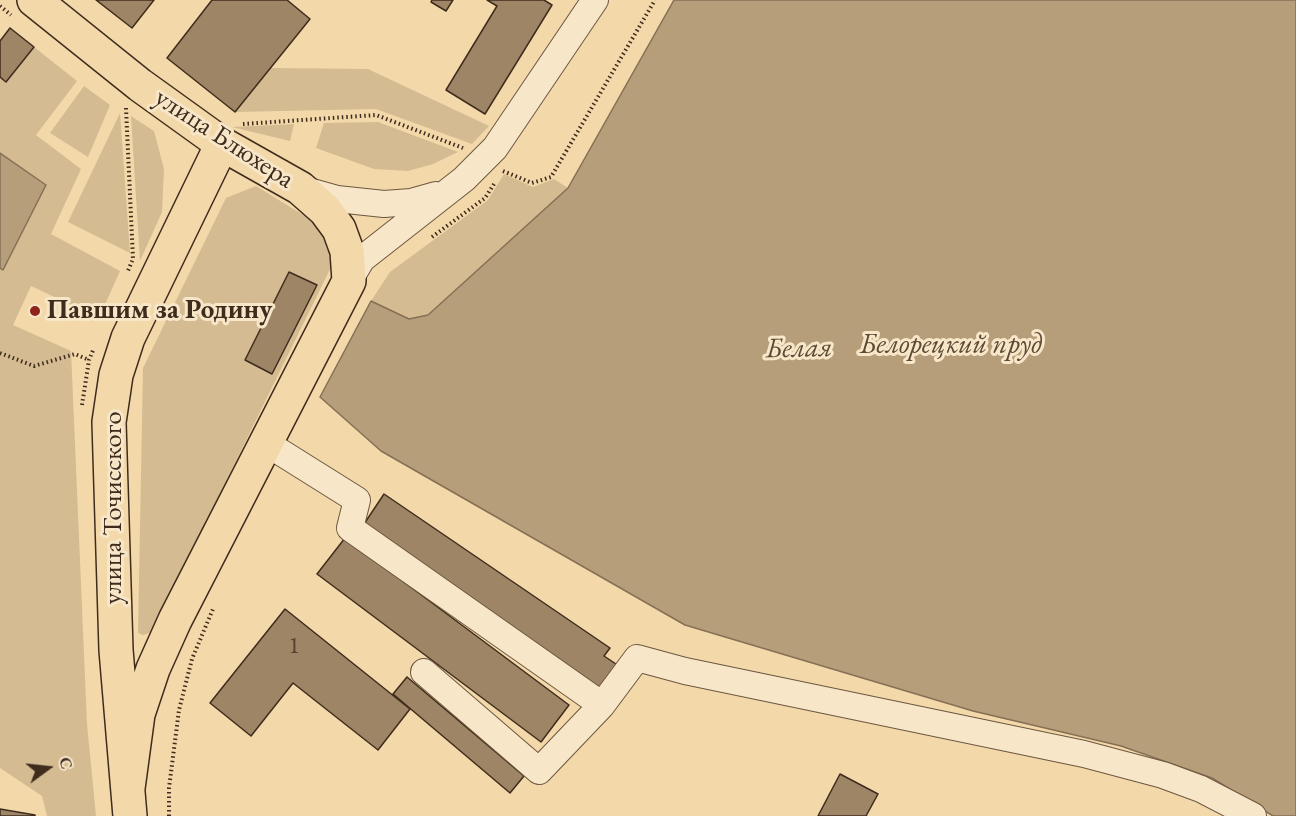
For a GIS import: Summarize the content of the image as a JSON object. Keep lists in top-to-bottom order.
{
  "streets": {
    "main road": ["улица Блюхера", "улица Точисского"]
  },
  "crossings": [
    ["улица Блюхера", "улица Точисского"]
  ],
  "water": ["Белорецкий пруд", "Белая"],
  "places": ["Павшим за Родину"],
  "house_numbers": ["1"],
  "north": "right"
}
